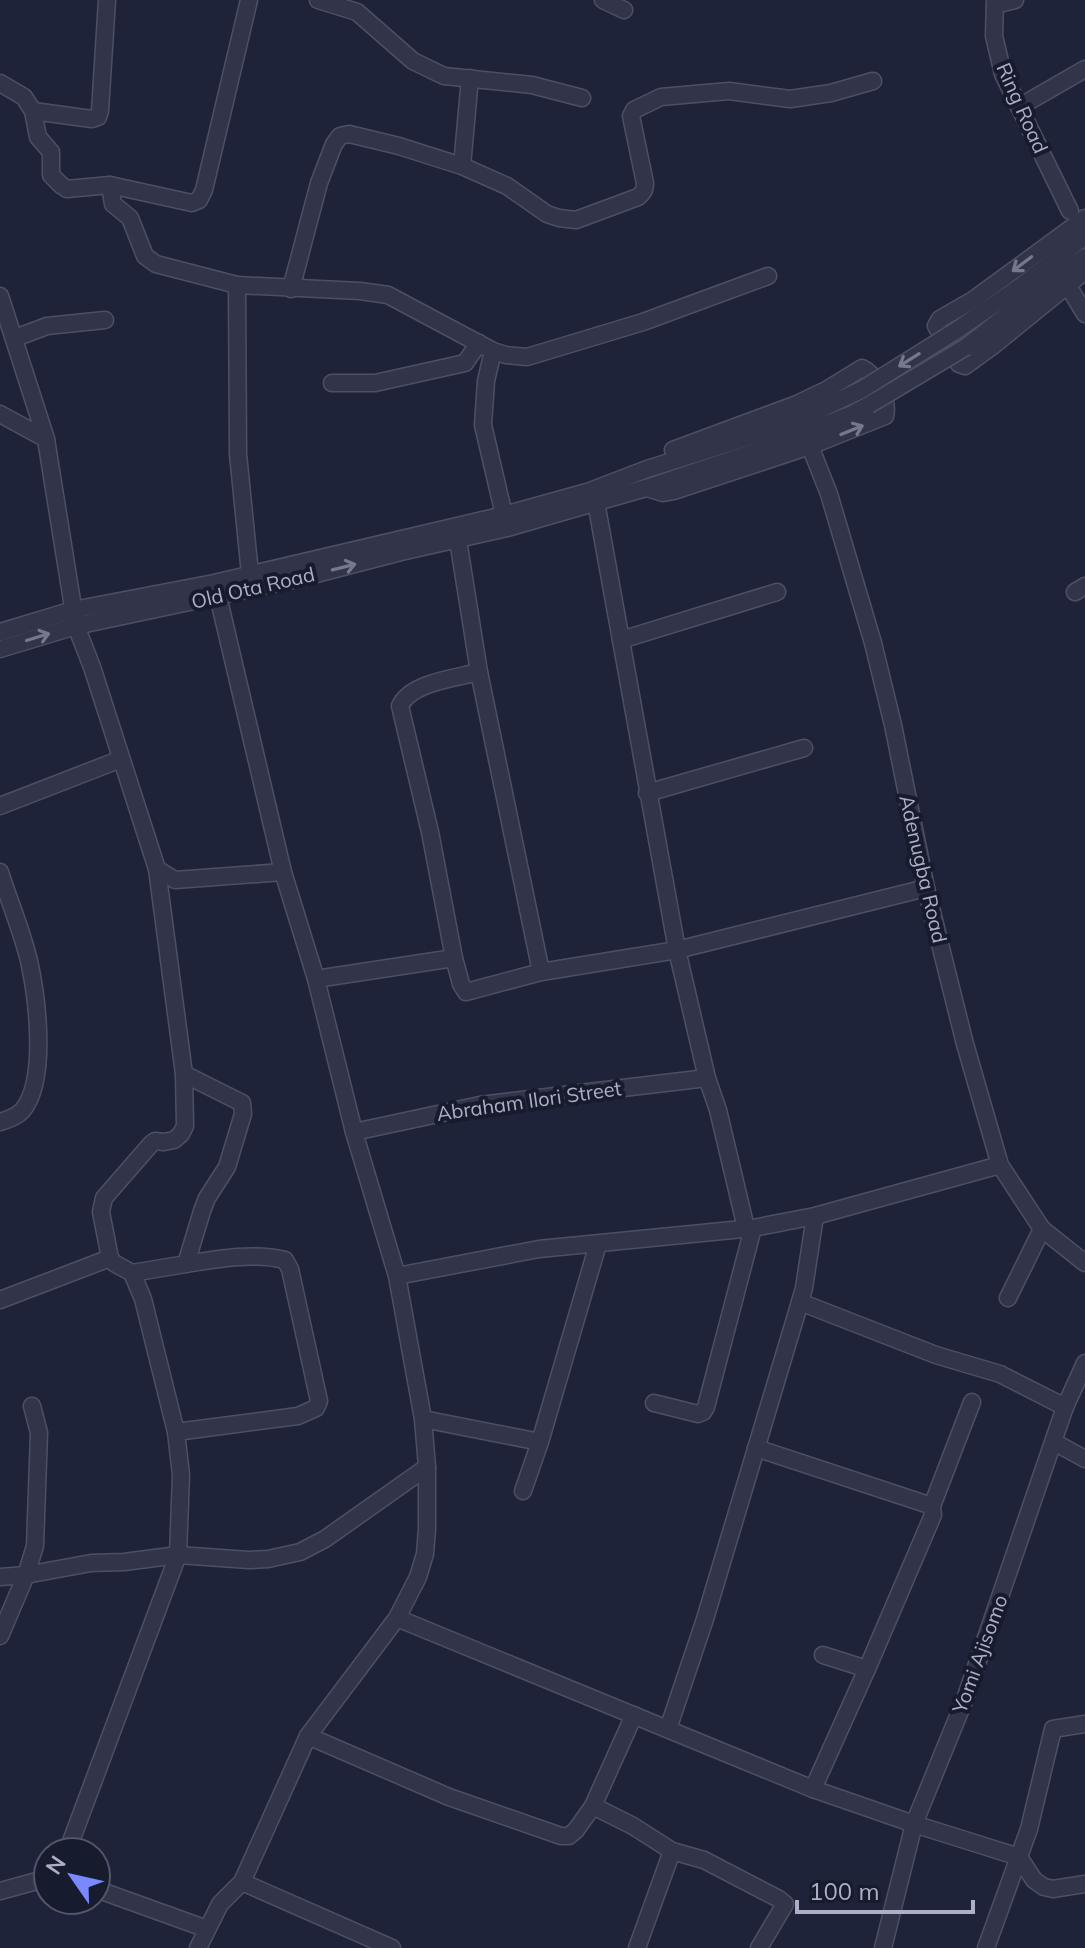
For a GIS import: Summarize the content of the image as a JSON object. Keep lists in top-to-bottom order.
{
  "streets": {
    "street": [
      "Ring Road",
      "Old Ota Road",
      "Adenugba Road",
      "Abraham Ilori Street",
      "Yomi Ajisomo"
    ]
  },
  "scale_bar": "100 m",
  "north": "top left"
}
